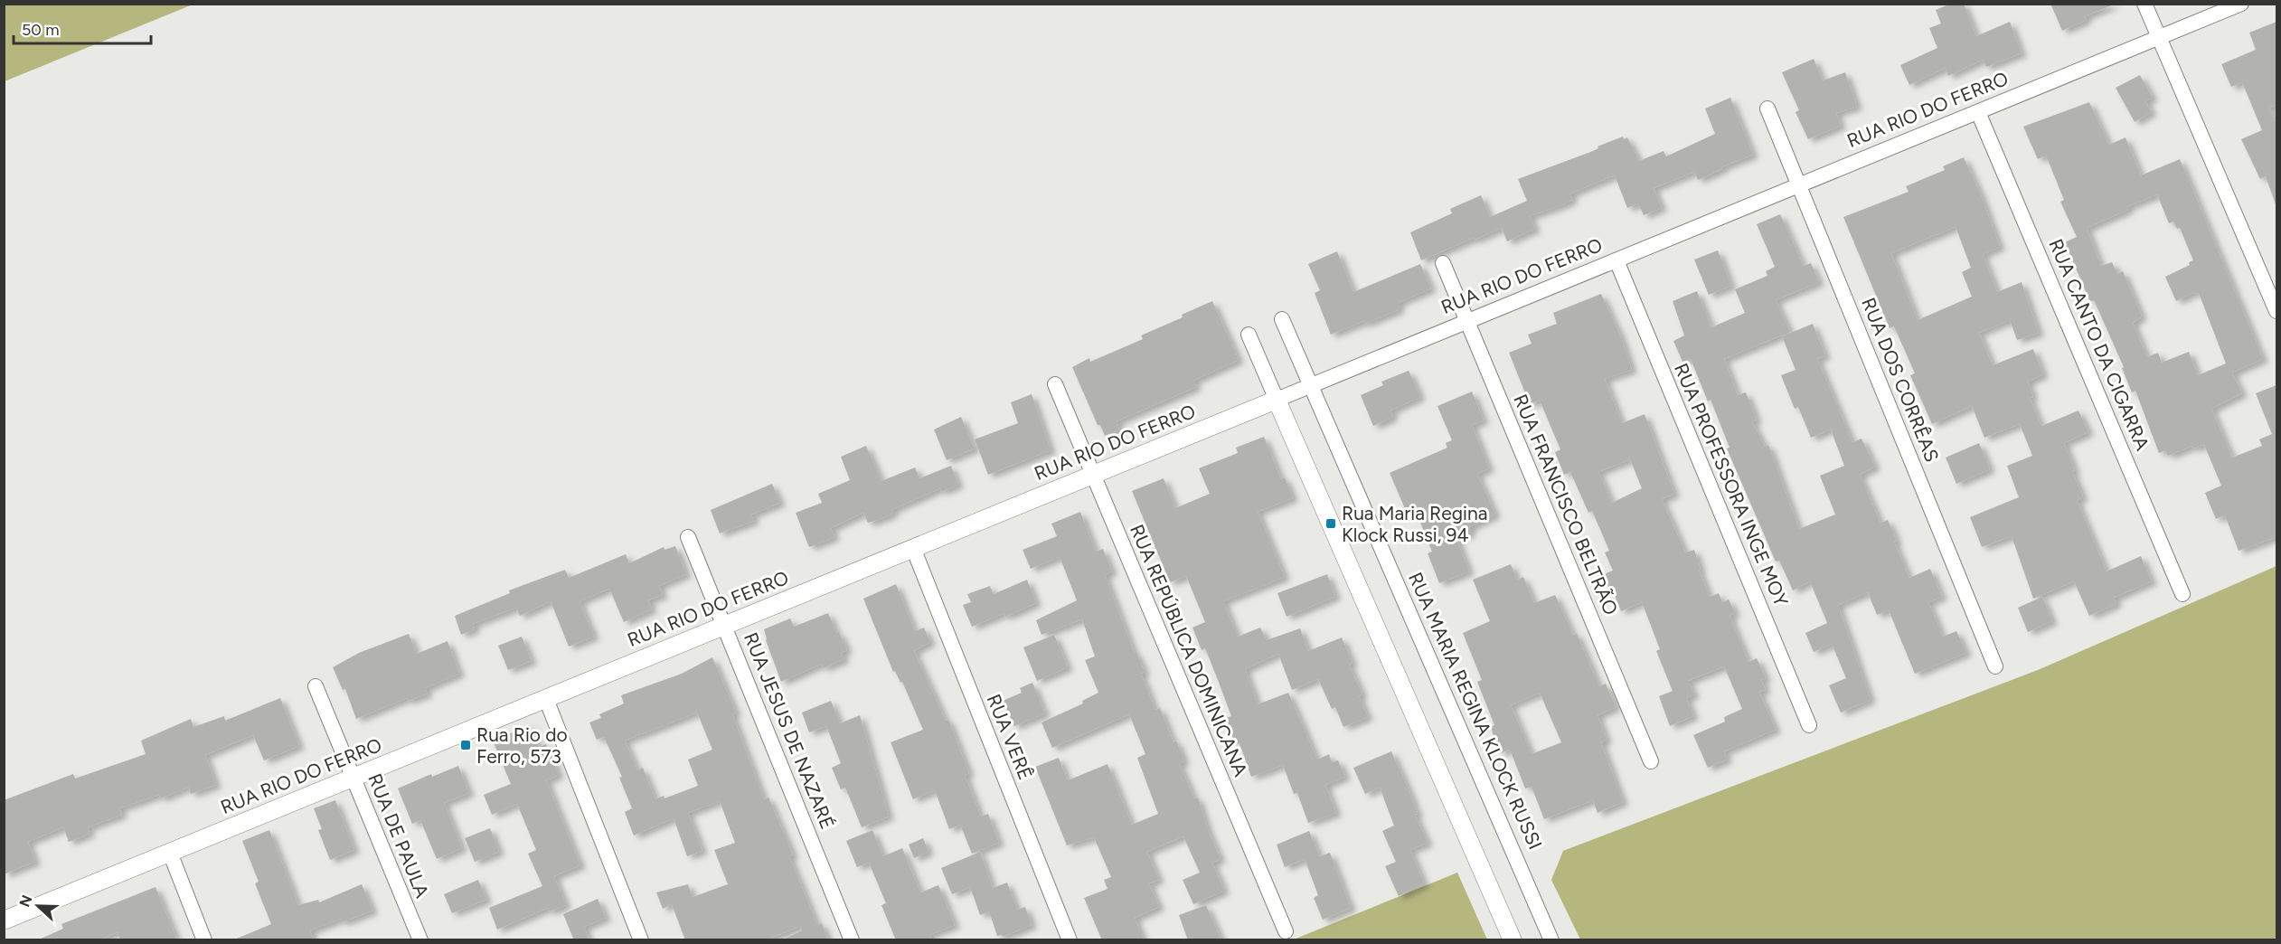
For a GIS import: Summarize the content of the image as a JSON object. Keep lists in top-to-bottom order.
{
  "streets": {
    "street": [
      "RUA RIO DO FERRO",
      "RUA CANTO DA CIGARRA",
      "RUA DOS CORRÊAS",
      "RUA PROFESSORA INGE MOY",
      "RUA FRANCISCO BELTRÃO",
      "RUA REPÚBLICA DOMINICANA",
      "RUA MARIA REGINA KLOCK RUSSI",
      "RUA JESUS DE NAZARÉ",
      "RUA VERÊ",
      "RUA DE PAULA"
    ]
  },
  "crossings": [
    ["RUA RIO DO FERRO", "RUA CANTO DA CIGARRA"],
    ["RUA RIO DO FERRO", "RUA DOS CORRÊAS"],
    ["RUA RIO DO FERRO", "RUA PROFESSORA INGE MOY"],
    ["RUA RIO DO FERRO", "RUA FRANCISCO BELTRÃO"],
    ["RUA RIO DO FERRO", "RUA REPÚBLICA DOMINICANA"],
    ["RUA RIO DO FERRO", "RUA MARIA REGINA KLOCK RUSSI"],
    ["RUA RIO DO FERRO", "RUA JESUS DE NAZARÉ"],
    ["RUA RIO DO FERRO", "RUA VERÊ"],
    ["RUA RIO DO FERRO", "RUA DE PAULA"]
  ],
  "places": {
    "transit": ["Rua Maria Regina Klock Russi, 94", "Rua Rio do Ferro, 573"]
  },
  "scale_bar": "50 m",
  "north": "left"
}
